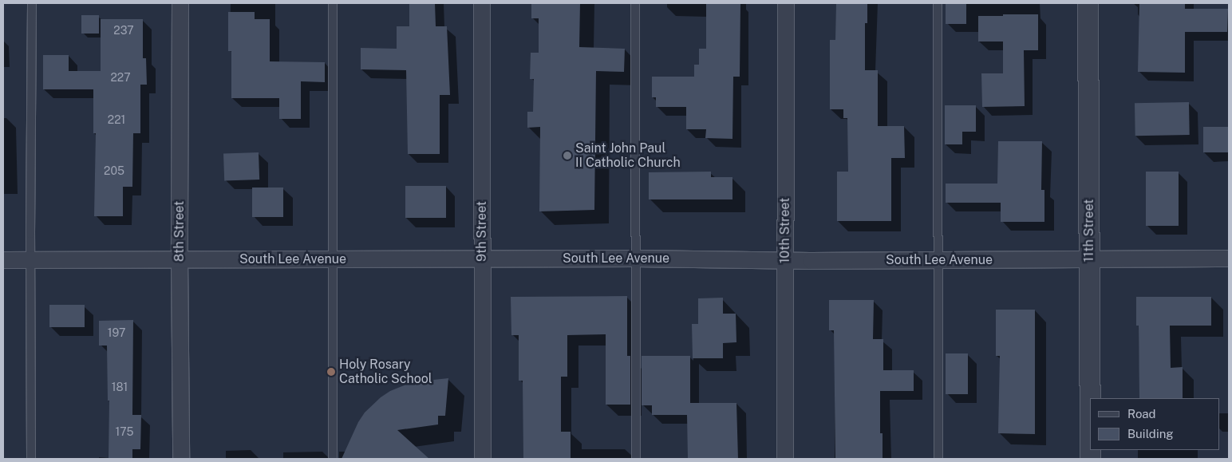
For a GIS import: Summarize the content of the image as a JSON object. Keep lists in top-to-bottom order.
{
  "streets": {
    "street": [
      "10th Street",
      "11th Street",
      "8th Street",
      "9th Street",
      "South Lee Avenue"
    ]
  },
  "crossings": [
    ["10th Street", "South Lee Avenue"],
    ["11th Street", "South Lee Avenue"],
    ["8th Street", "South Lee Avenue"],
    ["9th Street", "South Lee Avenue"]
  ],
  "places": ["Saint John Paul II Catholic Church", "Holy Rosary Catholic School"],
  "house_numbers": [
    "237",
    "227",
    "221",
    "205",
    "197",
    "181",
    "175"
  ],
  "legend": ["Road", "Building"]
}
